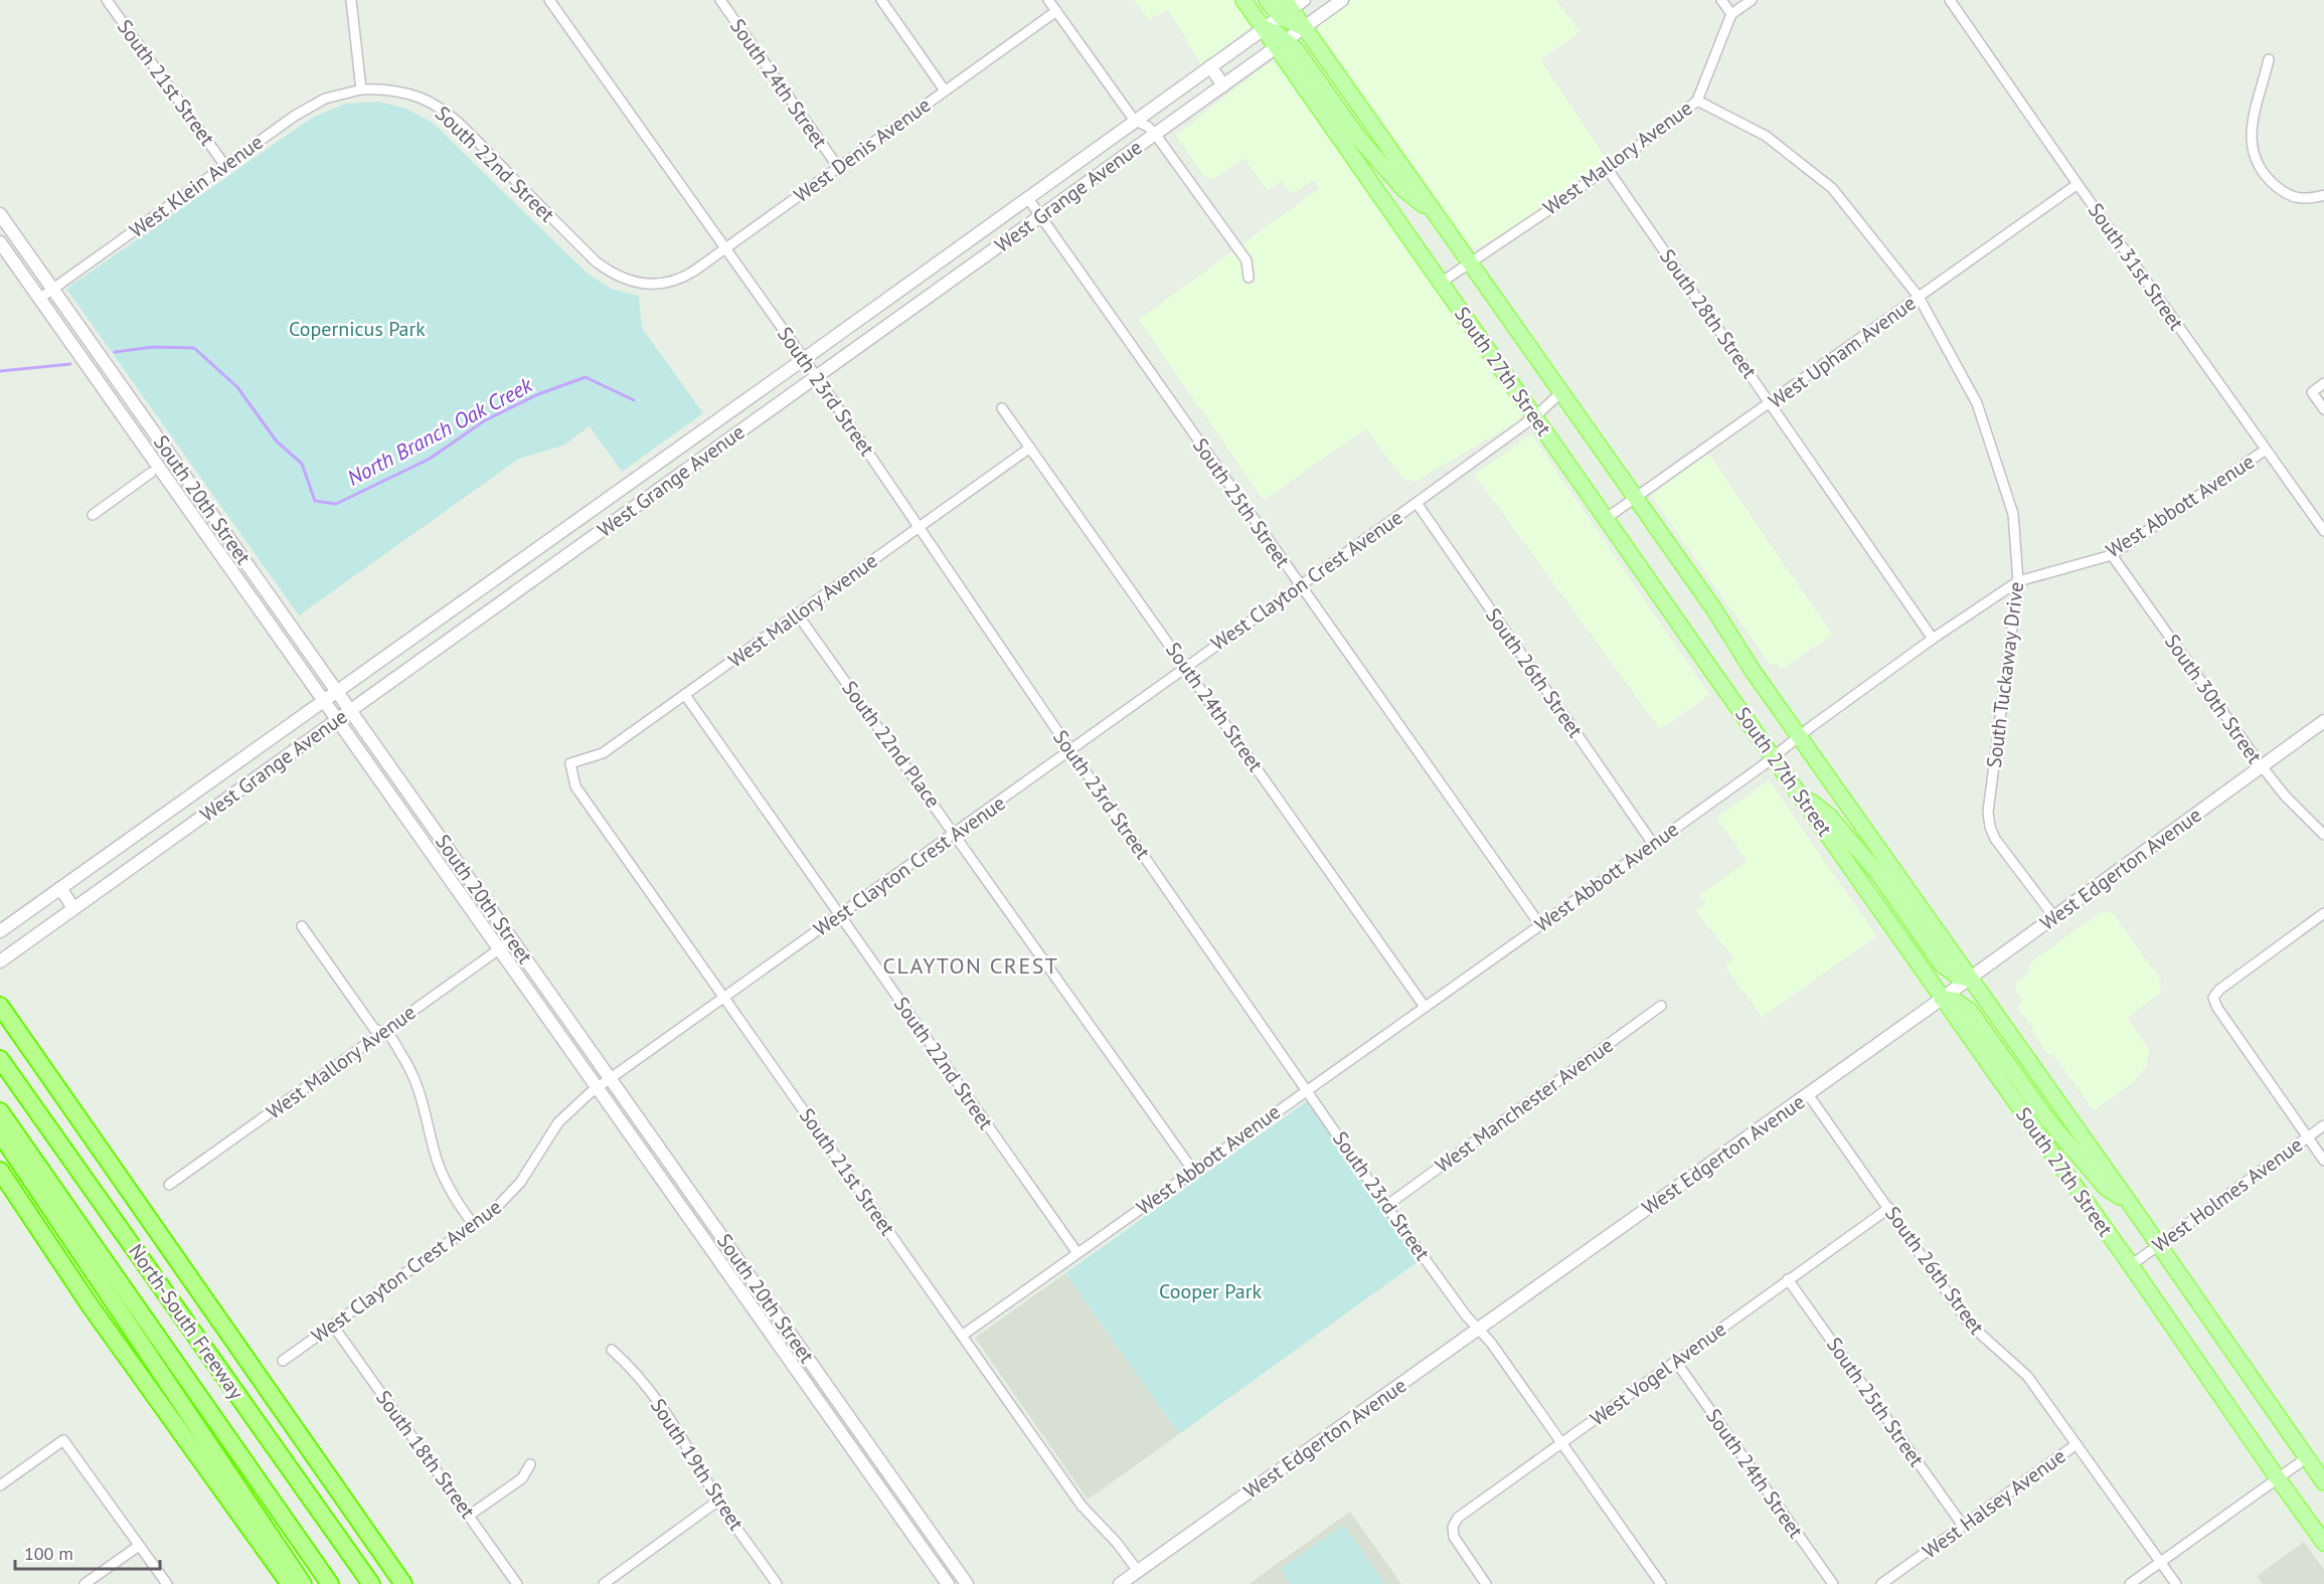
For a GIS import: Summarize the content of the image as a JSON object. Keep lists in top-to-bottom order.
{
  "streets": {
    "highway": ["North-South Freeway"],
    "main road": ["South 27th Street"],
    "street": [
      "South 21st Street",
      "South 24th Street",
      "West Denis Avenue",
      "West Mallory Avenue",
      "South 22nd Street",
      "West Klein Avenue",
      "West Grange Avenue",
      "South 31st Street",
      "South 28th Street",
      "West Upham Avenue",
      "South 23rd Street",
      "South 20th Street",
      "South 25th Street",
      "West Abbott Avenue",
      "West Clayton Crest Avenue",
      "South 26th Street",
      "South Tuckaway Drive",
      "South 30th Street",
      "South 22nd Place",
      "West Edgerton Avenue",
      "West Manchester Avenue",
      "West Holmes Avenue",
      "West Vogel Avenue",
      "South 18th Street",
      "South 19th Street",
      "West Halsey Avenue"
    ]
  },
  "crossings": [
    ["South 21st Street", "West Mallory Avenue"],
    ["South 21st Street", "West Klein Avenue"],
    ["South 21st Street", "West Abbott Avenue"],
    ["South 21st Street", "West Clayton Crest Avenue"],
    ["South 21st Street", "West Edgerton Avenue"],
    ["South 24th Street", "West Denis Avenue"],
    ["South 24th Street", "West Mallory Avenue"],
    ["South 24th Street", "West Abbott Avenue"],
    ["South 24th Street", "West Clayton Crest Avenue"],
    ["South 24th Street", "West Vogel Avenue"],
    ["West Denis Avenue", "South 22nd Street"],
    ["West Denis Avenue", "South 23rd Street"],
    ["West Mallory Avenue", "South 22nd Street"],
    ["West Mallory Avenue", "South 28th Street"],
    ["West Mallory Avenue", "South 27th Street"],
    ["West Mallory Avenue", "South 23rd Street"],
    ["West Mallory Avenue", "South 20th Street"],
    ["West Mallory Avenue", "South Tuckaway Drive"],
    ["West Mallory Avenue", "South 22nd Place"],
    ["South 22nd Street", "West Klein Avenue"],
    ["South 22nd Street", "West Abbott Avenue"],
    ["South 22nd Street", "West Clayton Crest Avenue"],
    ["West Klein Avenue", "South 20th Street"],
    ["West Grange Avenue", "South 27th Street"],
    ["West Grange Avenue", "South 23rd Street"],
    ["West Grange Avenue", "South 20th Street"],
    ["West Grange Avenue", "South 25th Street"],
    ["South 31st Street", "West Upham Avenue"],
    ["South 31st Street", "West Abbott Avenue"],
    ["South 28th Street", "West Upham Avenue"],
    ["South 28th Street", "West Abbott Avenue"],
    ["West Upham Avenue", "South 27th Street"],
    ["West Upham Avenue", "South Tuckaway Drive"],
    ["South 27th Street", "West Abbott Avenue"],
    ["South 27th Street", "West Clayton Crest Avenue"],
    ["South 27th Street", "West Edgerton Avenue"],
    ["South 27th Street", "West Holmes Avenue"],
    ["South 23rd Street", "West Abbott Avenue"],
    ["South 23rd Street", "West Clayton Crest Avenue"],
    ["South 23rd Street", "West Edgerton Avenue"],
    ["South 23rd Street", "West Manchester Avenue"],
    ["South 23rd Street", "West Vogel Avenue"],
    ["South 20th Street", "West Clayton Crest Avenue"],
    ["South 25th Street", "West Abbott Avenue"],
    ["South 25th Street", "West Clayton Crest Avenue"],
    ["South 25th Street", "West Vogel Avenue"],
    ["South 25th Street", "West Halsey Avenue"],
    ["West Abbott Avenue", "South 26th Street"],
    ["West Abbott Avenue", "South Tuckaway Drive"],
    ["West Abbott Avenue", "South 30th Street"],
    ["West Abbott Avenue", "South 22nd Place"],
    ["West Clayton Crest Avenue", "South 26th Street"],
    ["West Clayton Crest Avenue", "South 22nd Place"],
    ["West Clayton Crest Avenue", "South 18th Street"],
    ["South 26th Street", "West Edgerton Avenue"],
    ["South 26th Street", "West Vogel Avenue"],
    ["South 26th Street", "West Halsey Avenue"],
    ["South Tuckaway Drive", "West Edgerton Avenue"],
    ["South 30th Street", "West Edgerton Avenue"]
  ],
  "districts": ["CLAYTON CREST"],
  "water": ["North Branch Oak Creek"],
  "parks": ["Copernicus Park", "Cooper Park"],
  "scale_bar": "100 m"
}
